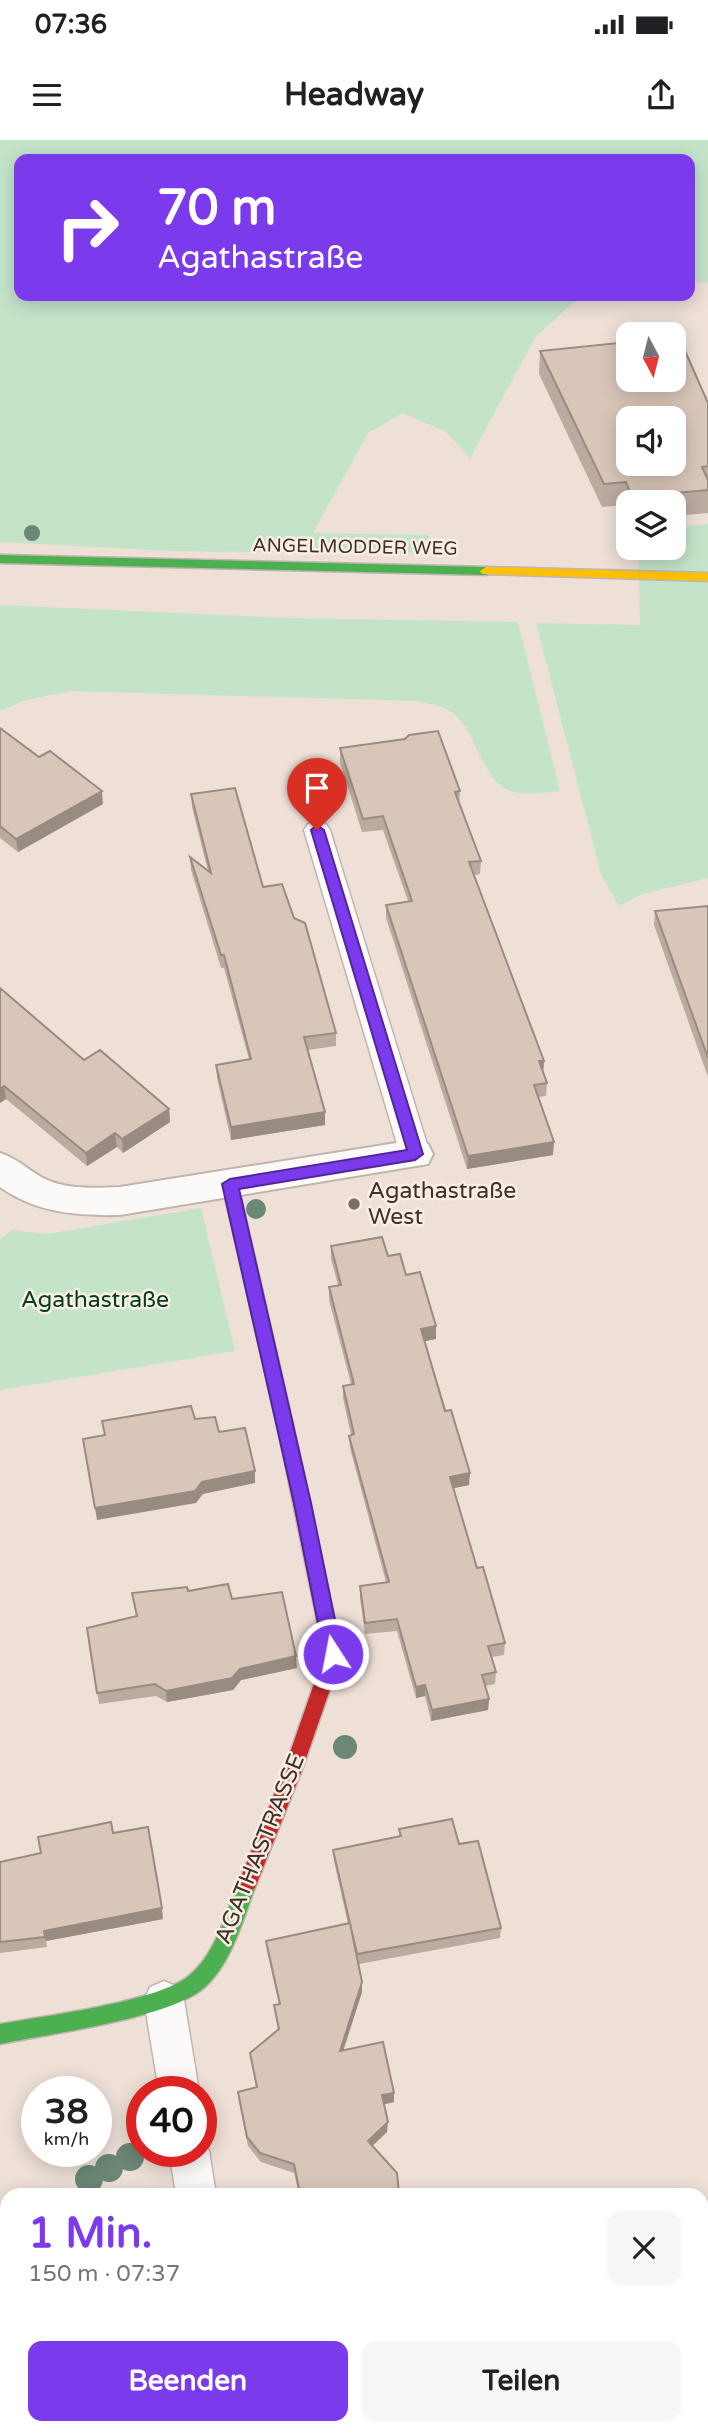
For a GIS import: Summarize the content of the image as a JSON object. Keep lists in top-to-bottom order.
{
  "streets": {
    "street": ["ANGELMODDER WEG", "AGATHASTRASSE"]
  },
  "parks": ["Agathastraße"],
  "places": ["Agathastraße West"],
  "north": "bottom",
  "page": {
    "status": "07:36",
    "header": "Headway",
    "turn": ["70 m", "Agathastraße"],
    "speed": "38 km/h",
    "limit": "40",
    "heading": ["1 Min.", "150 m · 07:37"],
    "buttons": ["Beenden", "Teilen"]
  }
}
